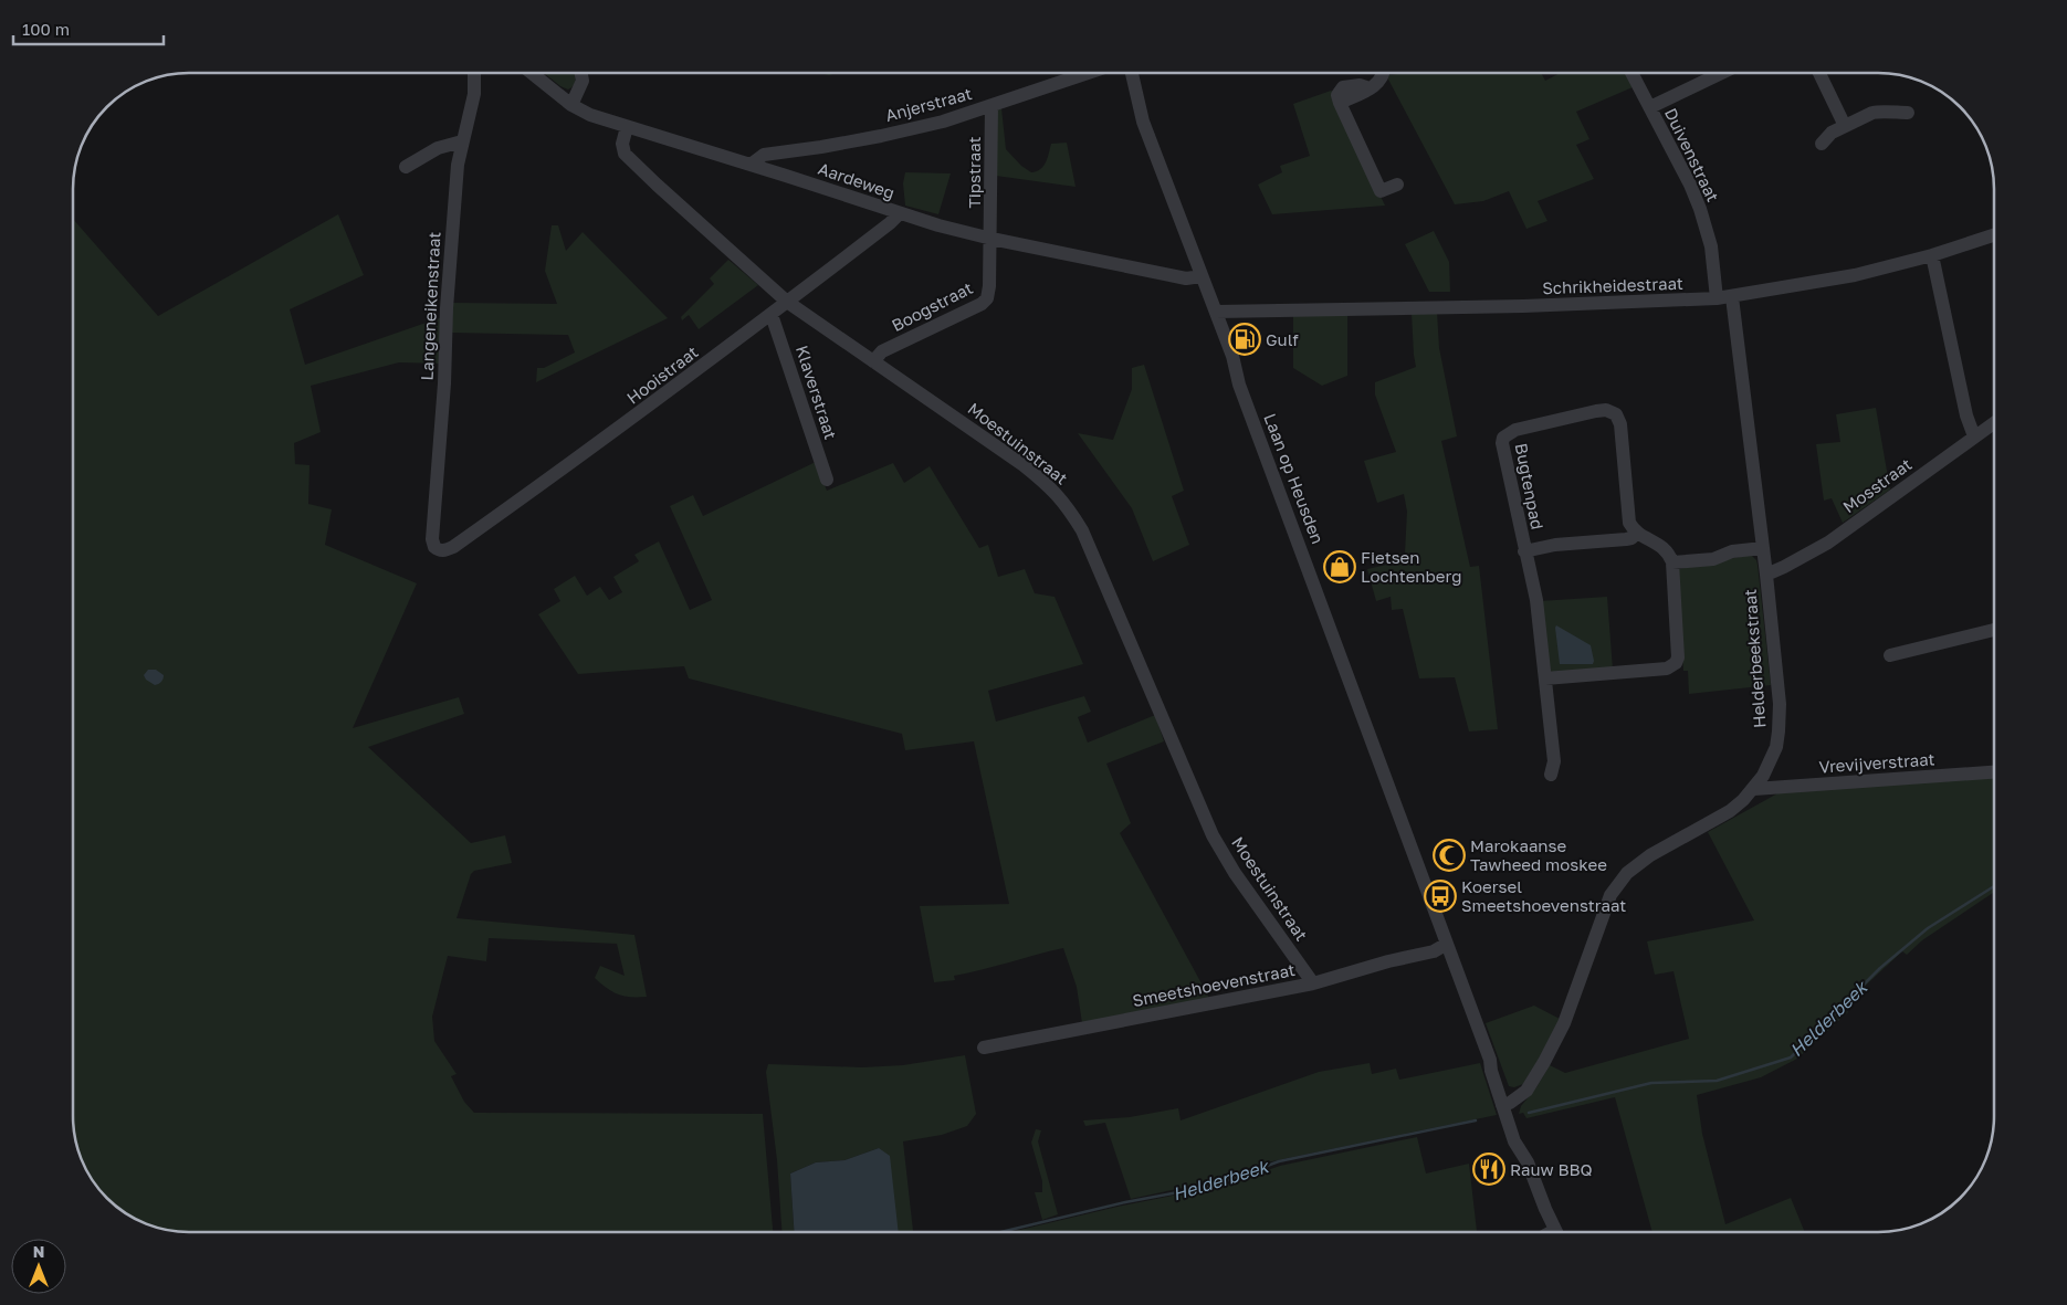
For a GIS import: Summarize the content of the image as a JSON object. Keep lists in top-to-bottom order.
{
  "streets": {
    "street": [
      "Anjerstraat",
      "Duivenstraat",
      "Tipstraat",
      "Aardeweg",
      "Schrikheidestraat",
      "Langeneikenstraat",
      "Boogstraat",
      "Hooistraat",
      "Klaverstraat",
      "Moestuinstraat",
      "Laan op Heusden",
      "Mosstraat",
      "Bugtenpad",
      "Helderbeekstraat",
      "Vrevijverstraat",
      "Smeetshoevenstraat"
    ]
  },
  "crossings": [
    ["Anjerstraat", "Tipstraat"],
    ["Anjerstraat", "Aardeweg"],
    ["Duivenstraat", "Schrikheidestraat"],
    ["Tipstraat", "Aardeweg"],
    ["Tipstraat", "Boogstraat"],
    ["Aardeweg", "Boogstraat"],
    ["Aardeweg", "Hooistraat"],
    ["Aardeweg", "Moestuinstraat"],
    ["Aardeweg", "Laan op Heusden"],
    ["Schrikheidestraat", "Laan op Heusden"],
    ["Schrikheidestraat", "Helderbeekstraat"],
    ["Langeneikenstraat", "Hooistraat"],
    ["Boogstraat", "Moestuinstraat"],
    ["Hooistraat", "Klaverstraat"],
    ["Hooistraat", "Moestuinstraat"],
    ["Moestuinstraat", "Smeetshoevenstraat"],
    ["Laan op Heusden", "Helderbeekstraat"],
    ["Laan op Heusden", "Smeetshoevenstraat"],
    ["Mosstraat", "Helderbeekstraat"],
    ["Helderbeekstraat", "Vrevijverstraat"]
  ],
  "water": ["Helderbeek"],
  "places": {
    "fuel station": ["Gulf"],
    "shop": ["Fietsen Lochtenberg"],
    "mosque": ["Marokaanse Tawheed moskee"],
    "bus stop": ["Koersel Smeetshoevenstraat"],
    "restaurant": ["Rauw BBQ"]
  },
  "scale_bar": "100 m",
  "north": "top"
}
